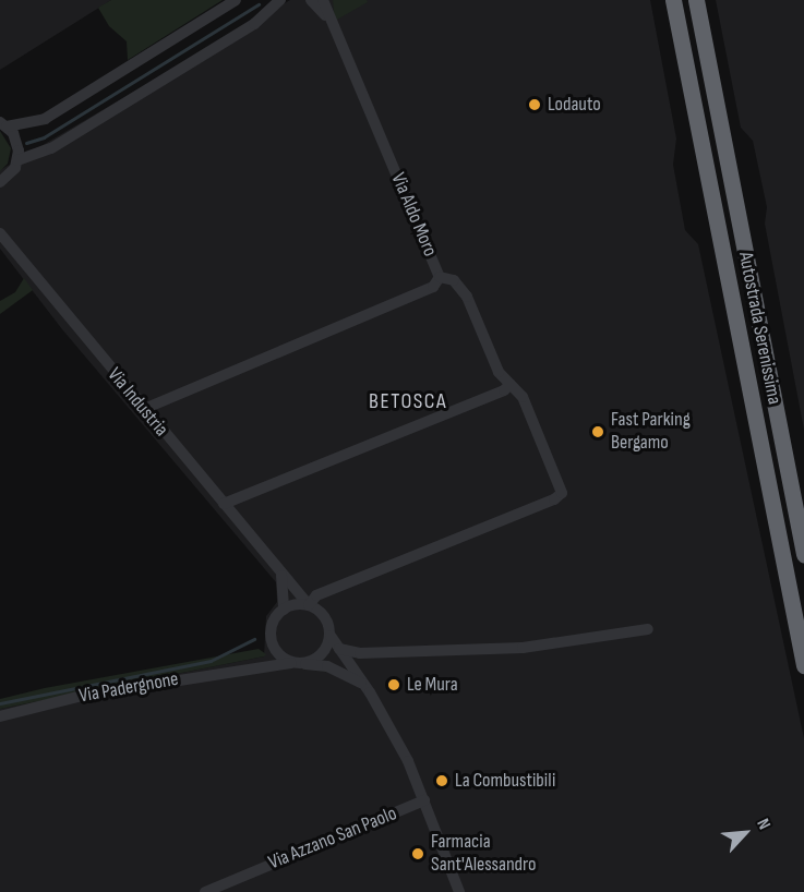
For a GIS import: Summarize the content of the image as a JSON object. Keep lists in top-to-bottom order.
{
  "streets": {
    "highway": ["Autostrada Serenissima"],
    "street": [
      "Via Aldo Moro",
      "Via Industria",
      "Via Padergnone",
      "Via Azzano San Paolo"
    ]
  },
  "crossings": [
    ["Via Aldo Moro", "Via Industria"],
    ["Via Aldo Moro", "Via Padergnone"],
    ["Via Industria", "Via Padergnone"]
  ],
  "districts": ["BETOSCA"],
  "places": [
    "Lodauto",
    "Fast Parking Bergamo",
    "Le Mura",
    "La Combustibili",
    "Farmacia Sant'Alessandro"
  ],
  "north": "top right"
}
